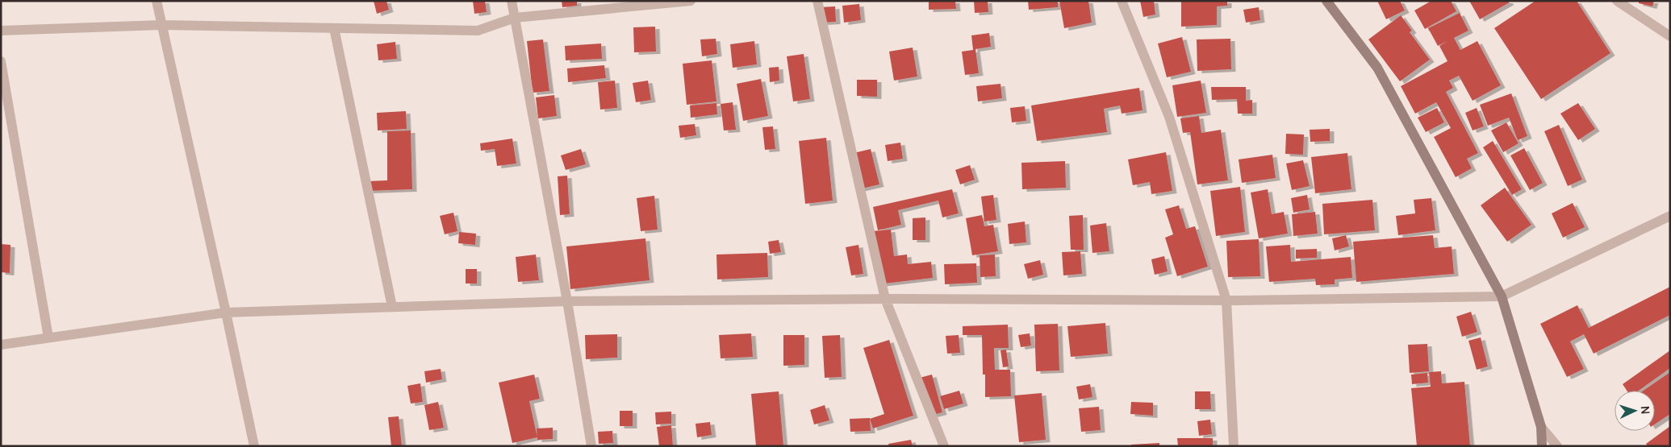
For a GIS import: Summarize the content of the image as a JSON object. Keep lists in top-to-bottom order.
{
  "north": "right"
}
